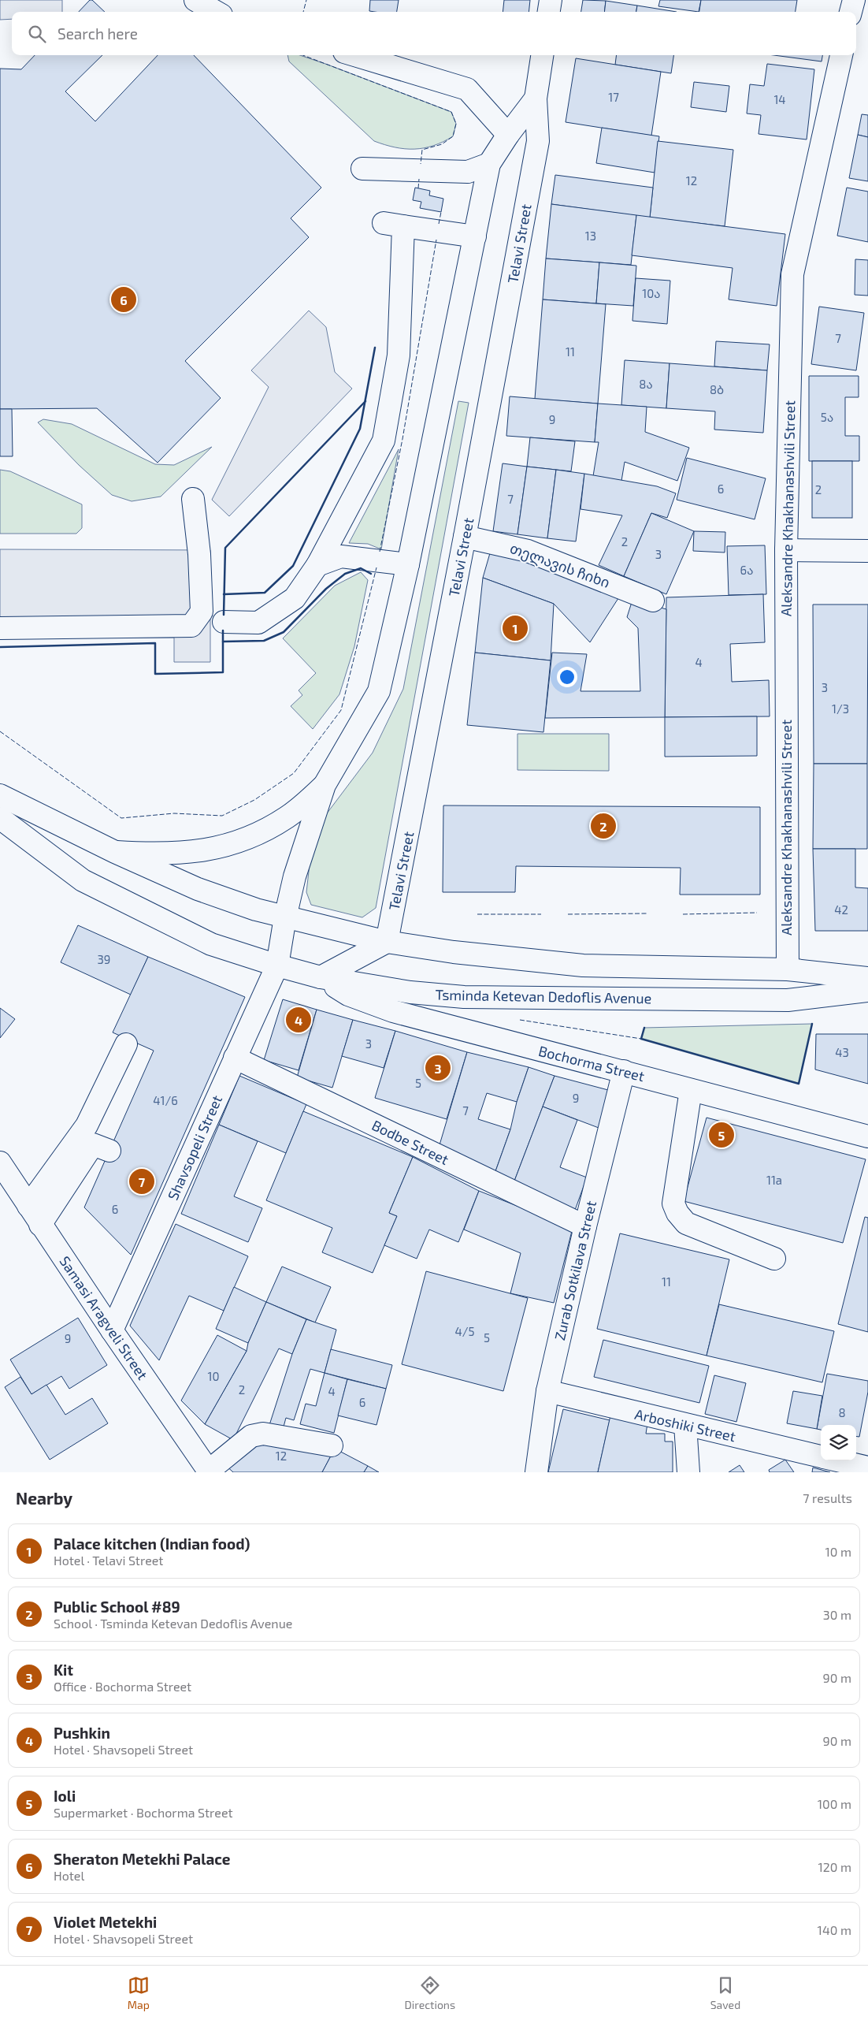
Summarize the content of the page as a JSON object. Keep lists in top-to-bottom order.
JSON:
{
  "streets": {
    "street": [
      "Telavi Street",
      "Aleksandre Khakhanashvili Street",
      "თელავის ჩიხი",
      "Tsminda Ketevan Dedoflis Avenue",
      "Bochorma Street",
      "Bodbe Street",
      "Shavsopeli Street",
      "Zurab Sotkilava Street",
      "Samasi Aragveli Street",
      "Arboshiki Street"
    ]
  },
  "crossings": [
    ["Telavi Street", "თელავის ჩიხი"],
    ["Telavi Street", "Tsminda Ketevan Dedoflis Avenue"],
    ["Telavi Street", "Shavsopeli Street"],
    ["Tsminda Ketevan Dedoflis Avenue", "Bochorma Street"],
    ["Tsminda Ketevan Dedoflis Avenue", "Shavsopeli Street"],
    ["Bochorma Street", "Zurab Sotkilava Street"],
    ["Bodbe Street", "Shavsopeli Street"],
    ["Bodbe Street", "Zurab Sotkilava Street"],
    ["Shavsopeli Street", "Samasi Aragveli Street"],
    ["Zurab Sotkilava Street", "Arboshiki Street"]
  ],
  "house_numbers": [
    "17",
    "14",
    "12",
    "13",
    "10ა",
    "7",
    "11",
    "8ა",
    "8ბ",
    "5ა",
    "9",
    "6",
    "2",
    "7",
    "2",
    "3",
    "6ა",
    "4",
    "3",
    "1/3",
    "42",
    "39",
    "3",
    "43",
    "5",
    "9",
    "41/6",
    "7",
    "11a",
    "6",
    "11",
    "4/5",
    "5",
    "9",
    "10",
    "2",
    "4",
    "6",
    "8",
    "12"
  ],
  "page": {
    "search": "Search here",
    "pins": [
      "6",
      "1",
      "2",
      "4",
      "3",
      "5",
      "7"
    ],
    "heading": ["Nearby", "7 results"],
    "list": [
      {
        "mark": "1",
        "name": "Palace kitchen (Indian food)",
        "note": "Hotel · Telavi Street",
        "value": "10 m"
      },
      {
        "mark": "2",
        "name": "Public School #89",
        "note": "School · Tsminda Ketevan Dedoflis Avenue",
        "value": "30 m"
      },
      {
        "mark": "3",
        "name": "Kit",
        "note": "Office · Bochorma Street",
        "value": "90 m"
      },
      {
        "mark": "4",
        "name": "Pushkin",
        "note": "Hotel · Shavsopeli Street",
        "value": "90 m"
      },
      {
        "mark": "5",
        "name": "Ioli",
        "note": "Supermarket · Bochorma Street",
        "value": "100 m"
      },
      {
        "mark": "6",
        "name": "Sheraton Metekhi Palace",
        "note": "Hotel",
        "value": "120 m"
      },
      {
        "mark": "7",
        "name": "Violet Metekhi",
        "note": "Hotel · Shavsopeli Street",
        "value": "140 m"
      }
    ],
    "nav": ["Map", "Directions", "Saved"]
  }
}
